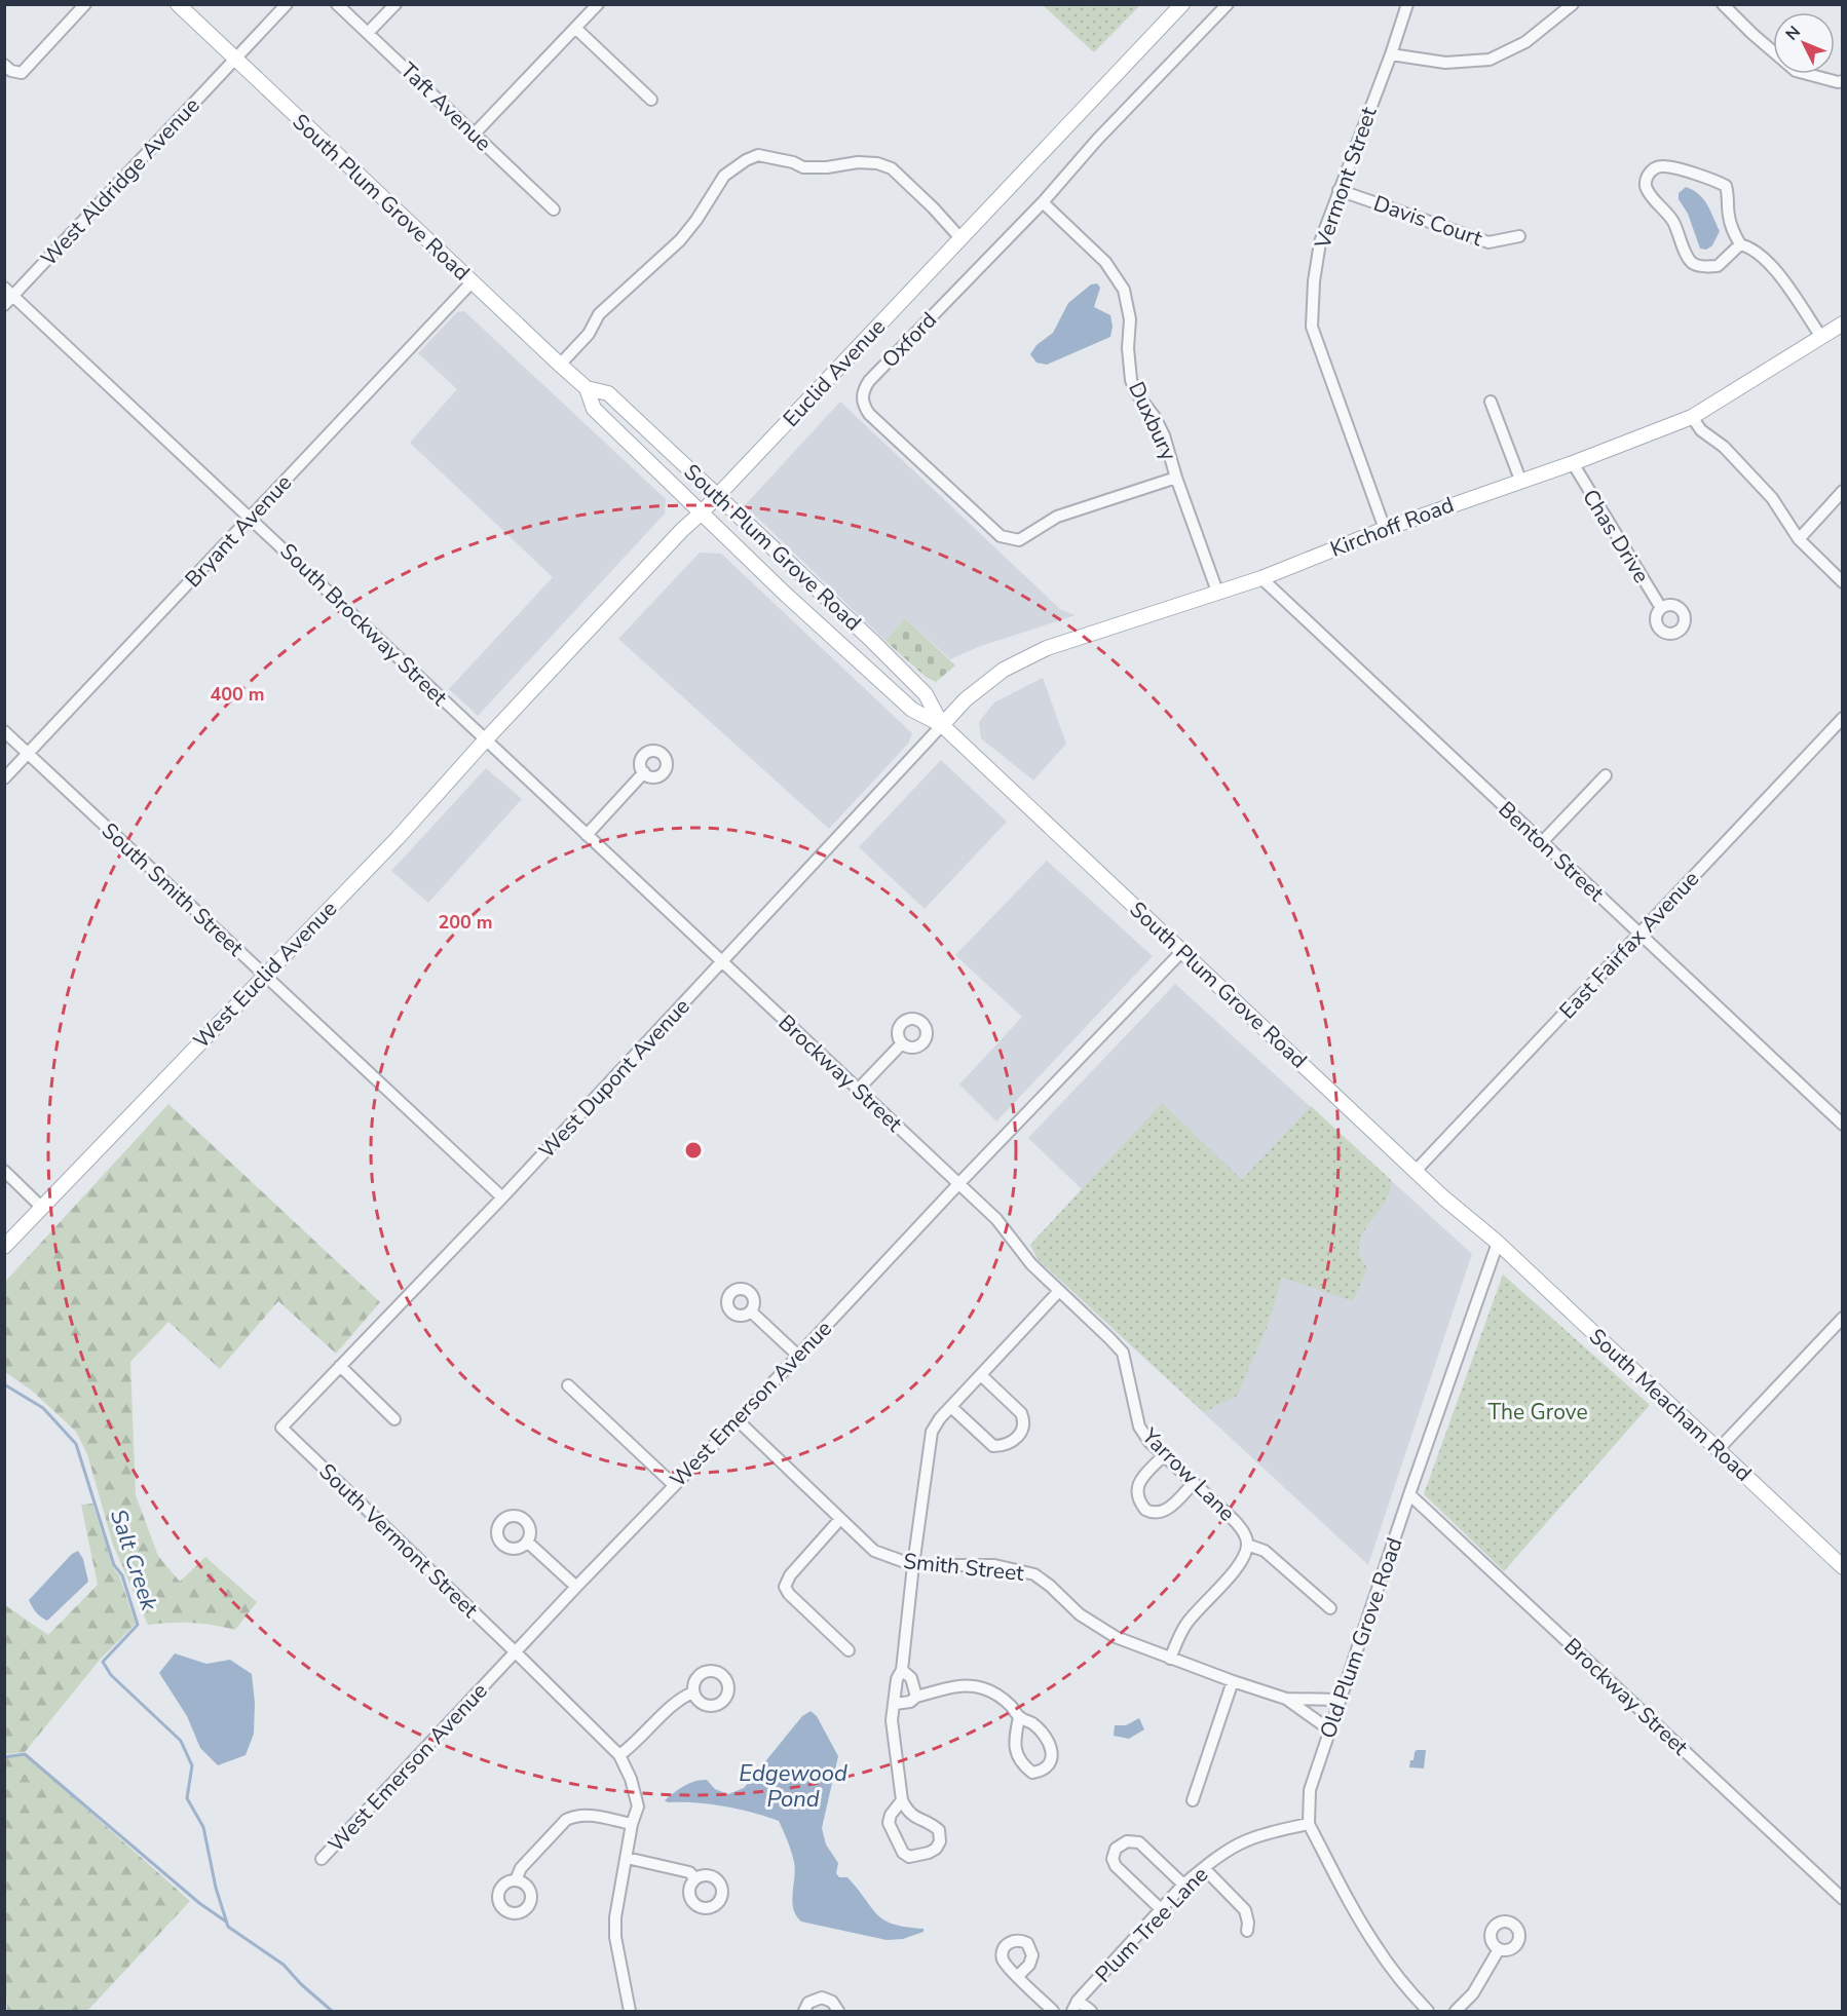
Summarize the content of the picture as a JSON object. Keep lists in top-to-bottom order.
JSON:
{
  "streets": {
    "main road": [
      "South Plum Grove Road",
      "Euclid Avenue",
      "Kirchoff Road",
      "West Euclid Avenue",
      "South Meacham Road"
    ],
    "street": [
      "Taft Avenue",
      "Vermont Street",
      "West Aldridge Avenue",
      "Davis Court",
      "Oxford",
      "Duxbury",
      "Bryant Avenue",
      "Chas Drive",
      "South Brockway Street",
      "Benton Street",
      "South Smith Street",
      "East Fairfax Avenue",
      "Brockway Street",
      "West Dupont Avenue",
      "West Emerson Avenue",
      "Yarrow Lane",
      "South Vermont Street",
      "Smith Street",
      "Old Plum Grove Road",
      "Plum Tree Lane"
    ]
  },
  "crossings": [
    ["Vermont Street", "Davis Court"],
    ["Vermont Street", "Kirchoff Road"],
    ["West Aldridge Avenue", "South Plum Grove Road"],
    ["West Aldridge Avenue", "South Brockway Street"],
    ["South Plum Grove Road", "Euclid Avenue"],
    ["South Plum Grove Road", "Kirchoff Road"],
    ["South Plum Grove Road", "Bryant Avenue"],
    ["South Plum Grove Road", "East Fairfax Avenue"],
    ["South Plum Grove Road", "West Dupont Avenue"],
    ["South Plum Grove Road", "West Emerson Avenue"],
    ["South Plum Grove Road", "South Meacham Road"],
    ["South Plum Grove Road", "Old Plum Grove Road"],
    ["Oxford", "Duxbury"],
    ["Euclid Avenue", "South Brockway Street"],
    ["Euclid Avenue", "West Euclid Avenue"],
    ["Duxbury", "Kirchoff Road"],
    ["Kirchoff Road", "Chas Drive"],
    ["Kirchoff Road", "Benton Street"],
    ["Kirchoff Road", "West Dupont Avenue"],
    ["Bryant Avenue", "South Brockway Street"],
    ["Bryant Avenue", "South Smith Street"],
    ["South Brockway Street", "West Euclid Avenue"],
    ["South Brockway Street", "Brockway Street"],
    ["South Brockway Street", "West Dupont Avenue"],
    ["Benton Street", "East Fairfax Avenue"],
    ["South Smith Street", "West Euclid Avenue"],
    ["South Smith Street", "West Dupont Avenue"],
    ["Brockway Street", "West Dupont Avenue"],
    ["Brockway Street", "West Emerson Avenue"],
    ["Brockway Street", "Yarrow Lane"],
    ["Brockway Street", "Old Plum Grove Road"],
    ["West Dupont Avenue", "South Vermont Street"],
    ["West Emerson Avenue", "Yarrow Lane"],
    ["West Emerson Avenue", "South Vermont Street"],
    ["West Emerson Avenue", "Smith Street"],
    ["South Meacham Road", "Old Plum Grove Road"],
    ["Yarrow Lane", "Smith Street"],
    ["Smith Street", "Old Plum Grove Road"],
    ["Old Plum Grove Road", "Plum Tree Lane"]
  ],
  "water": ["Salt Creek", "Edgewood Pond"],
  "parks": ["The Grove"],
  "north": "top left",
  "rings": ["400 m", "200 m"]
}
